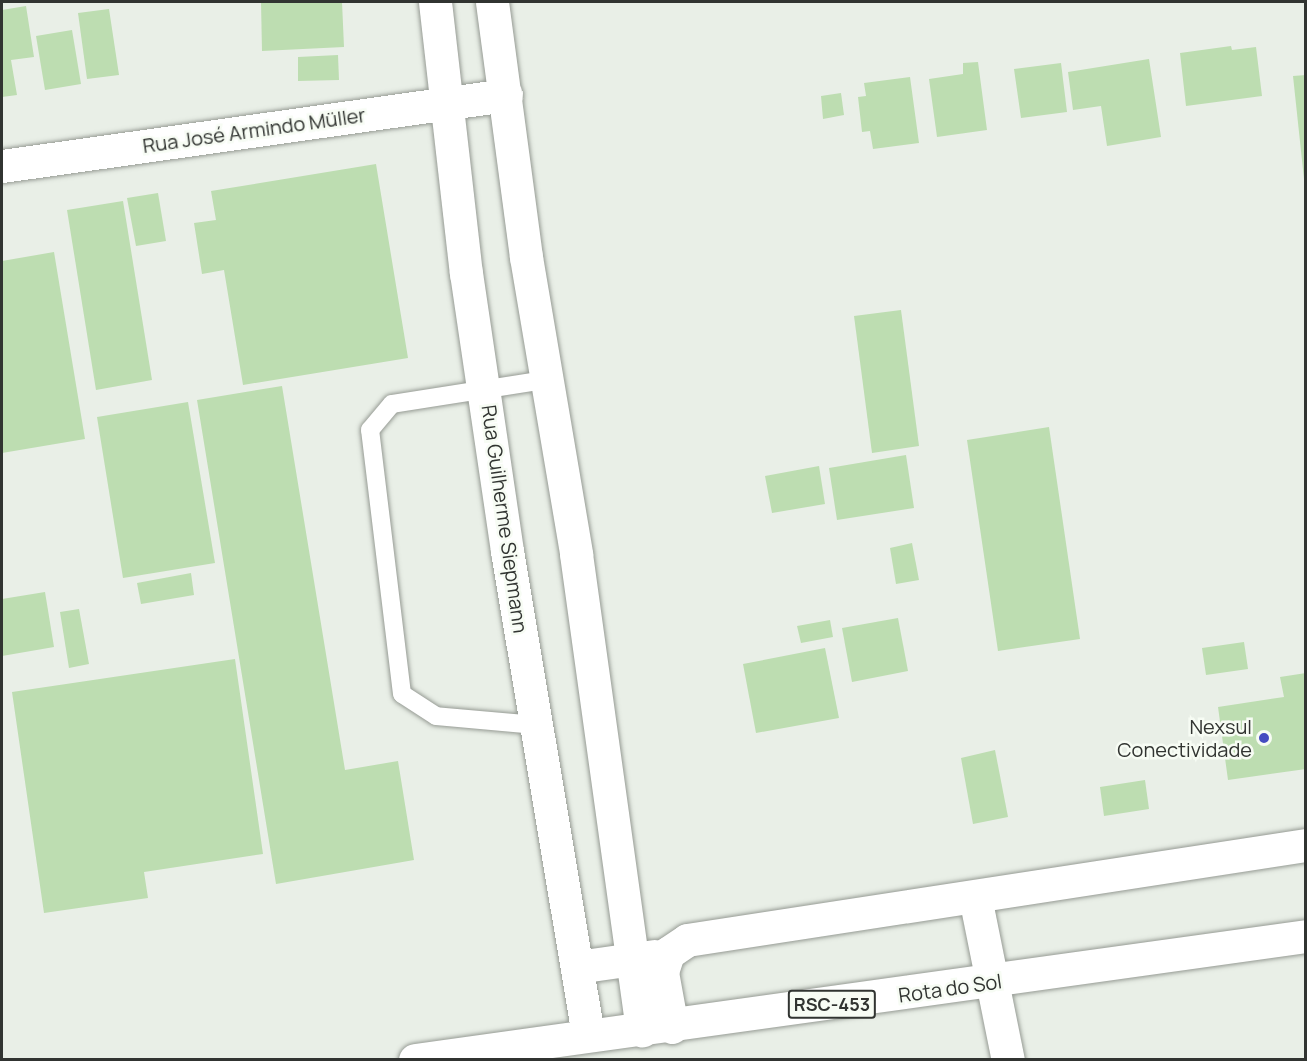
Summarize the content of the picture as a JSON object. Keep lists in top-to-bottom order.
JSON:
{
  "streets": {
    "main road": [
      "Rua José Armindo Müller",
      "Rua Guilherme Siepmann",
      "Rota do Sol",
      "RSC-453"
    ]
  },
  "crossings": [
    ["Rua José Armindo Müller", "Rua Guilherme Siepmann"],
    ["Rua Guilherme Siepmann", "Rota do Sol"]
  ],
  "places": ["Nexsul Conectividade"]
}
